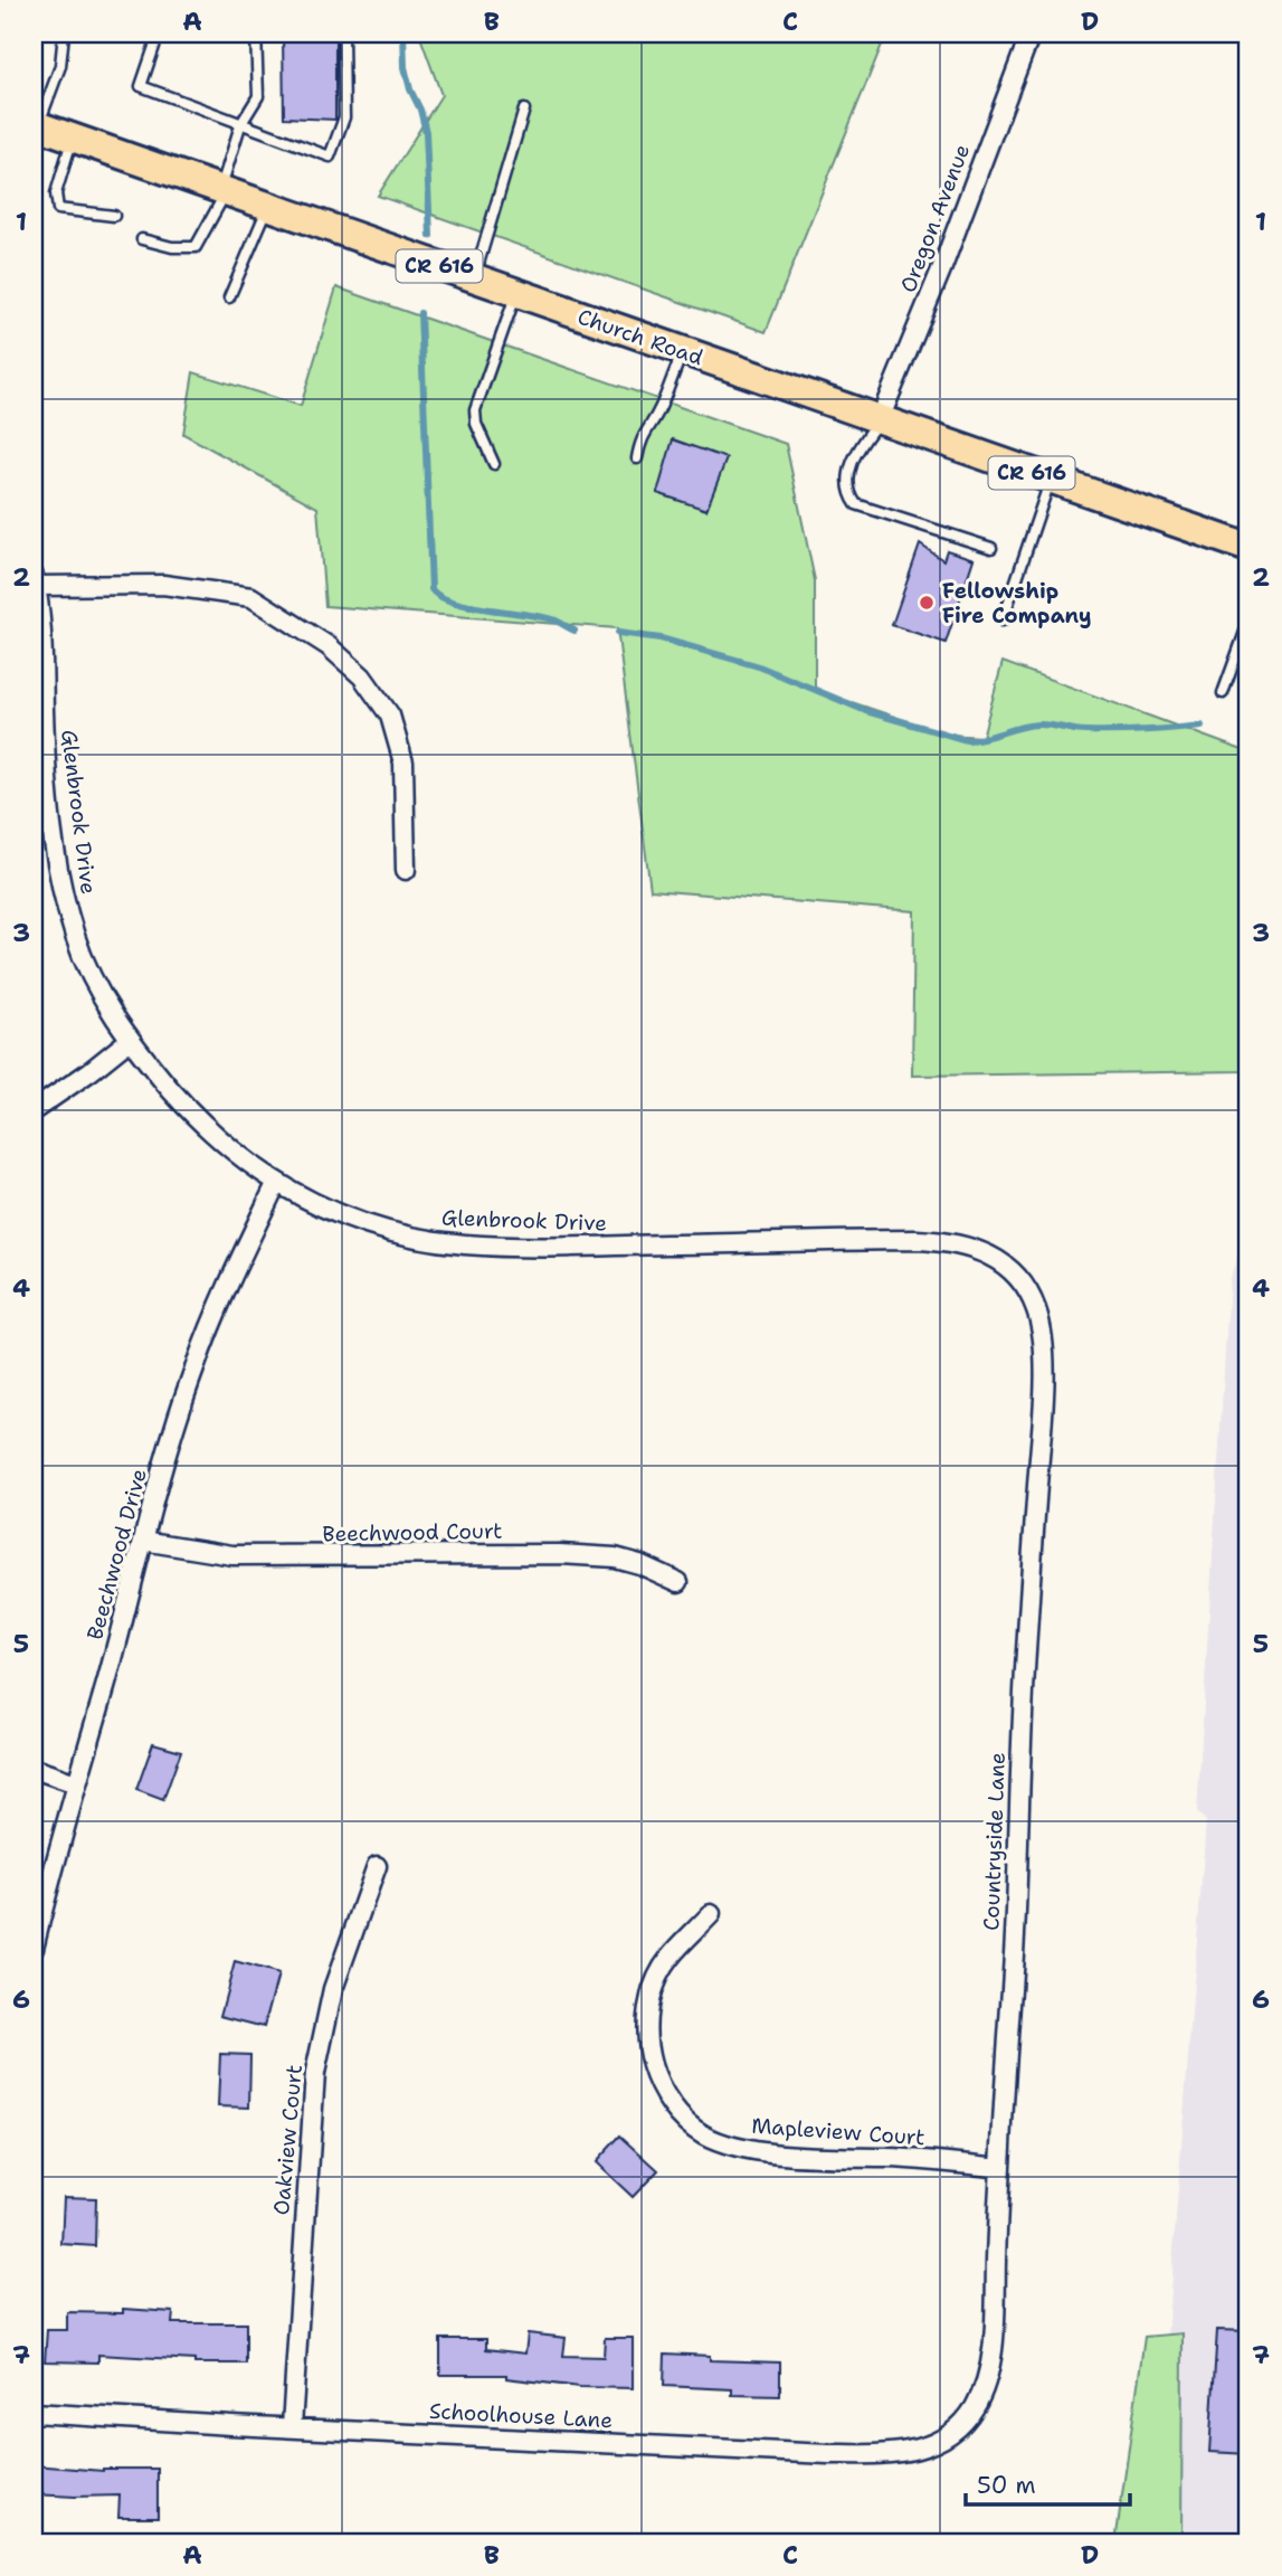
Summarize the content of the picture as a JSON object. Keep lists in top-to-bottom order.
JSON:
{
  "streets": {
    "main road": ["CR 616", "Church Road"],
    "street": [
      "Oregon Avenue",
      "Glenbrook Drive",
      "Beechwood Court",
      "Beechwood Drive",
      "Countryside Lane",
      "Mapleview Court",
      "Oakview Court",
      "Schoolhouse Lane"
    ]
  },
  "crossings": [
    ["Oregon Avenue", "Church Road"],
    ["Glenbrook Drive", "Beechwood Drive"],
    ["Glenbrook Drive", "Countryside Lane"],
    ["Beechwood Court", "Beechwood Drive"],
    ["Countryside Lane", "Mapleview Court"],
    ["Countryside Lane", "Schoolhouse Lane"],
    ["Oakview Court", "Schoolhouse Lane"]
  ],
  "places": ["Fellowship Fire Company"],
  "scale_bar": "50 m",
  "grid": {
    "columns": [
      "A",
      "B",
      "C",
      "D"
    ],
    "rows": [
      "1",
      "2",
      "3",
      "4",
      "5",
      "6",
      "7"
    ]
  }
}
